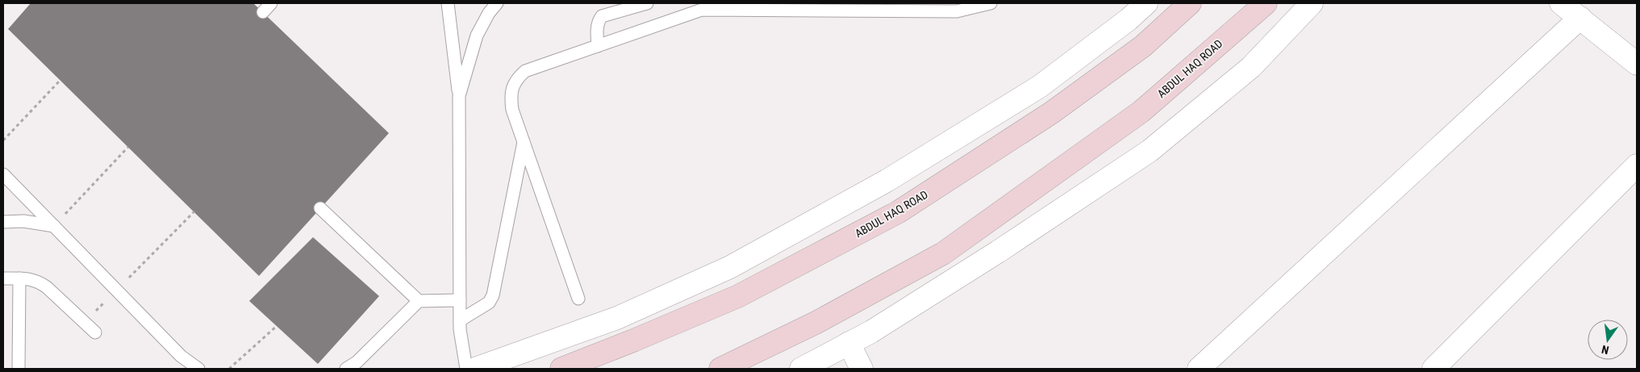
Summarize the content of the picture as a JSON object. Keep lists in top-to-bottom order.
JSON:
{
  "streets": {
    "main road": ["ABDUL HAQ ROAD"]
  },
  "north": "bottom"
}
